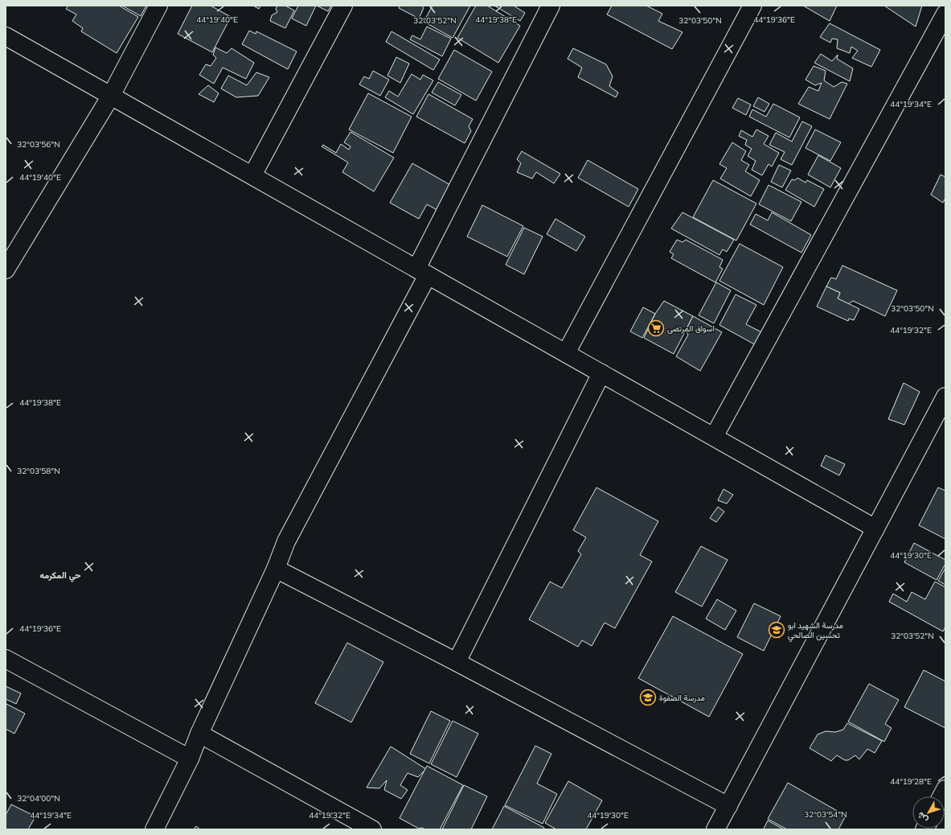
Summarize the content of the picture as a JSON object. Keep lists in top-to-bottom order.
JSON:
{
  "districts": ["حي المكرمه"],
  "places": {
    "supermarket": ["اسواق المرتضى"],
    "school or university": ["مدرسة الشهيد ابو تحسين الصالحي", "مدرسة الصفوة"]
  },
  "north": "bottom left",
  "coordinates": [
    "44°19'40\"E",
    "44°19'38\"E",
    "44°19'36\"E",
    "32°03'52\"N",
    "32°03'50\"N",
    "44°19'34\"E",
    "32°03'56\"N",
    "44°19'32\"E",
    "32°03'58\"N",
    "44°19'30\"E",
    "44°19'28\"E",
    "32°04'00\"N",
    "32°03'54\"N"
  ]
}
